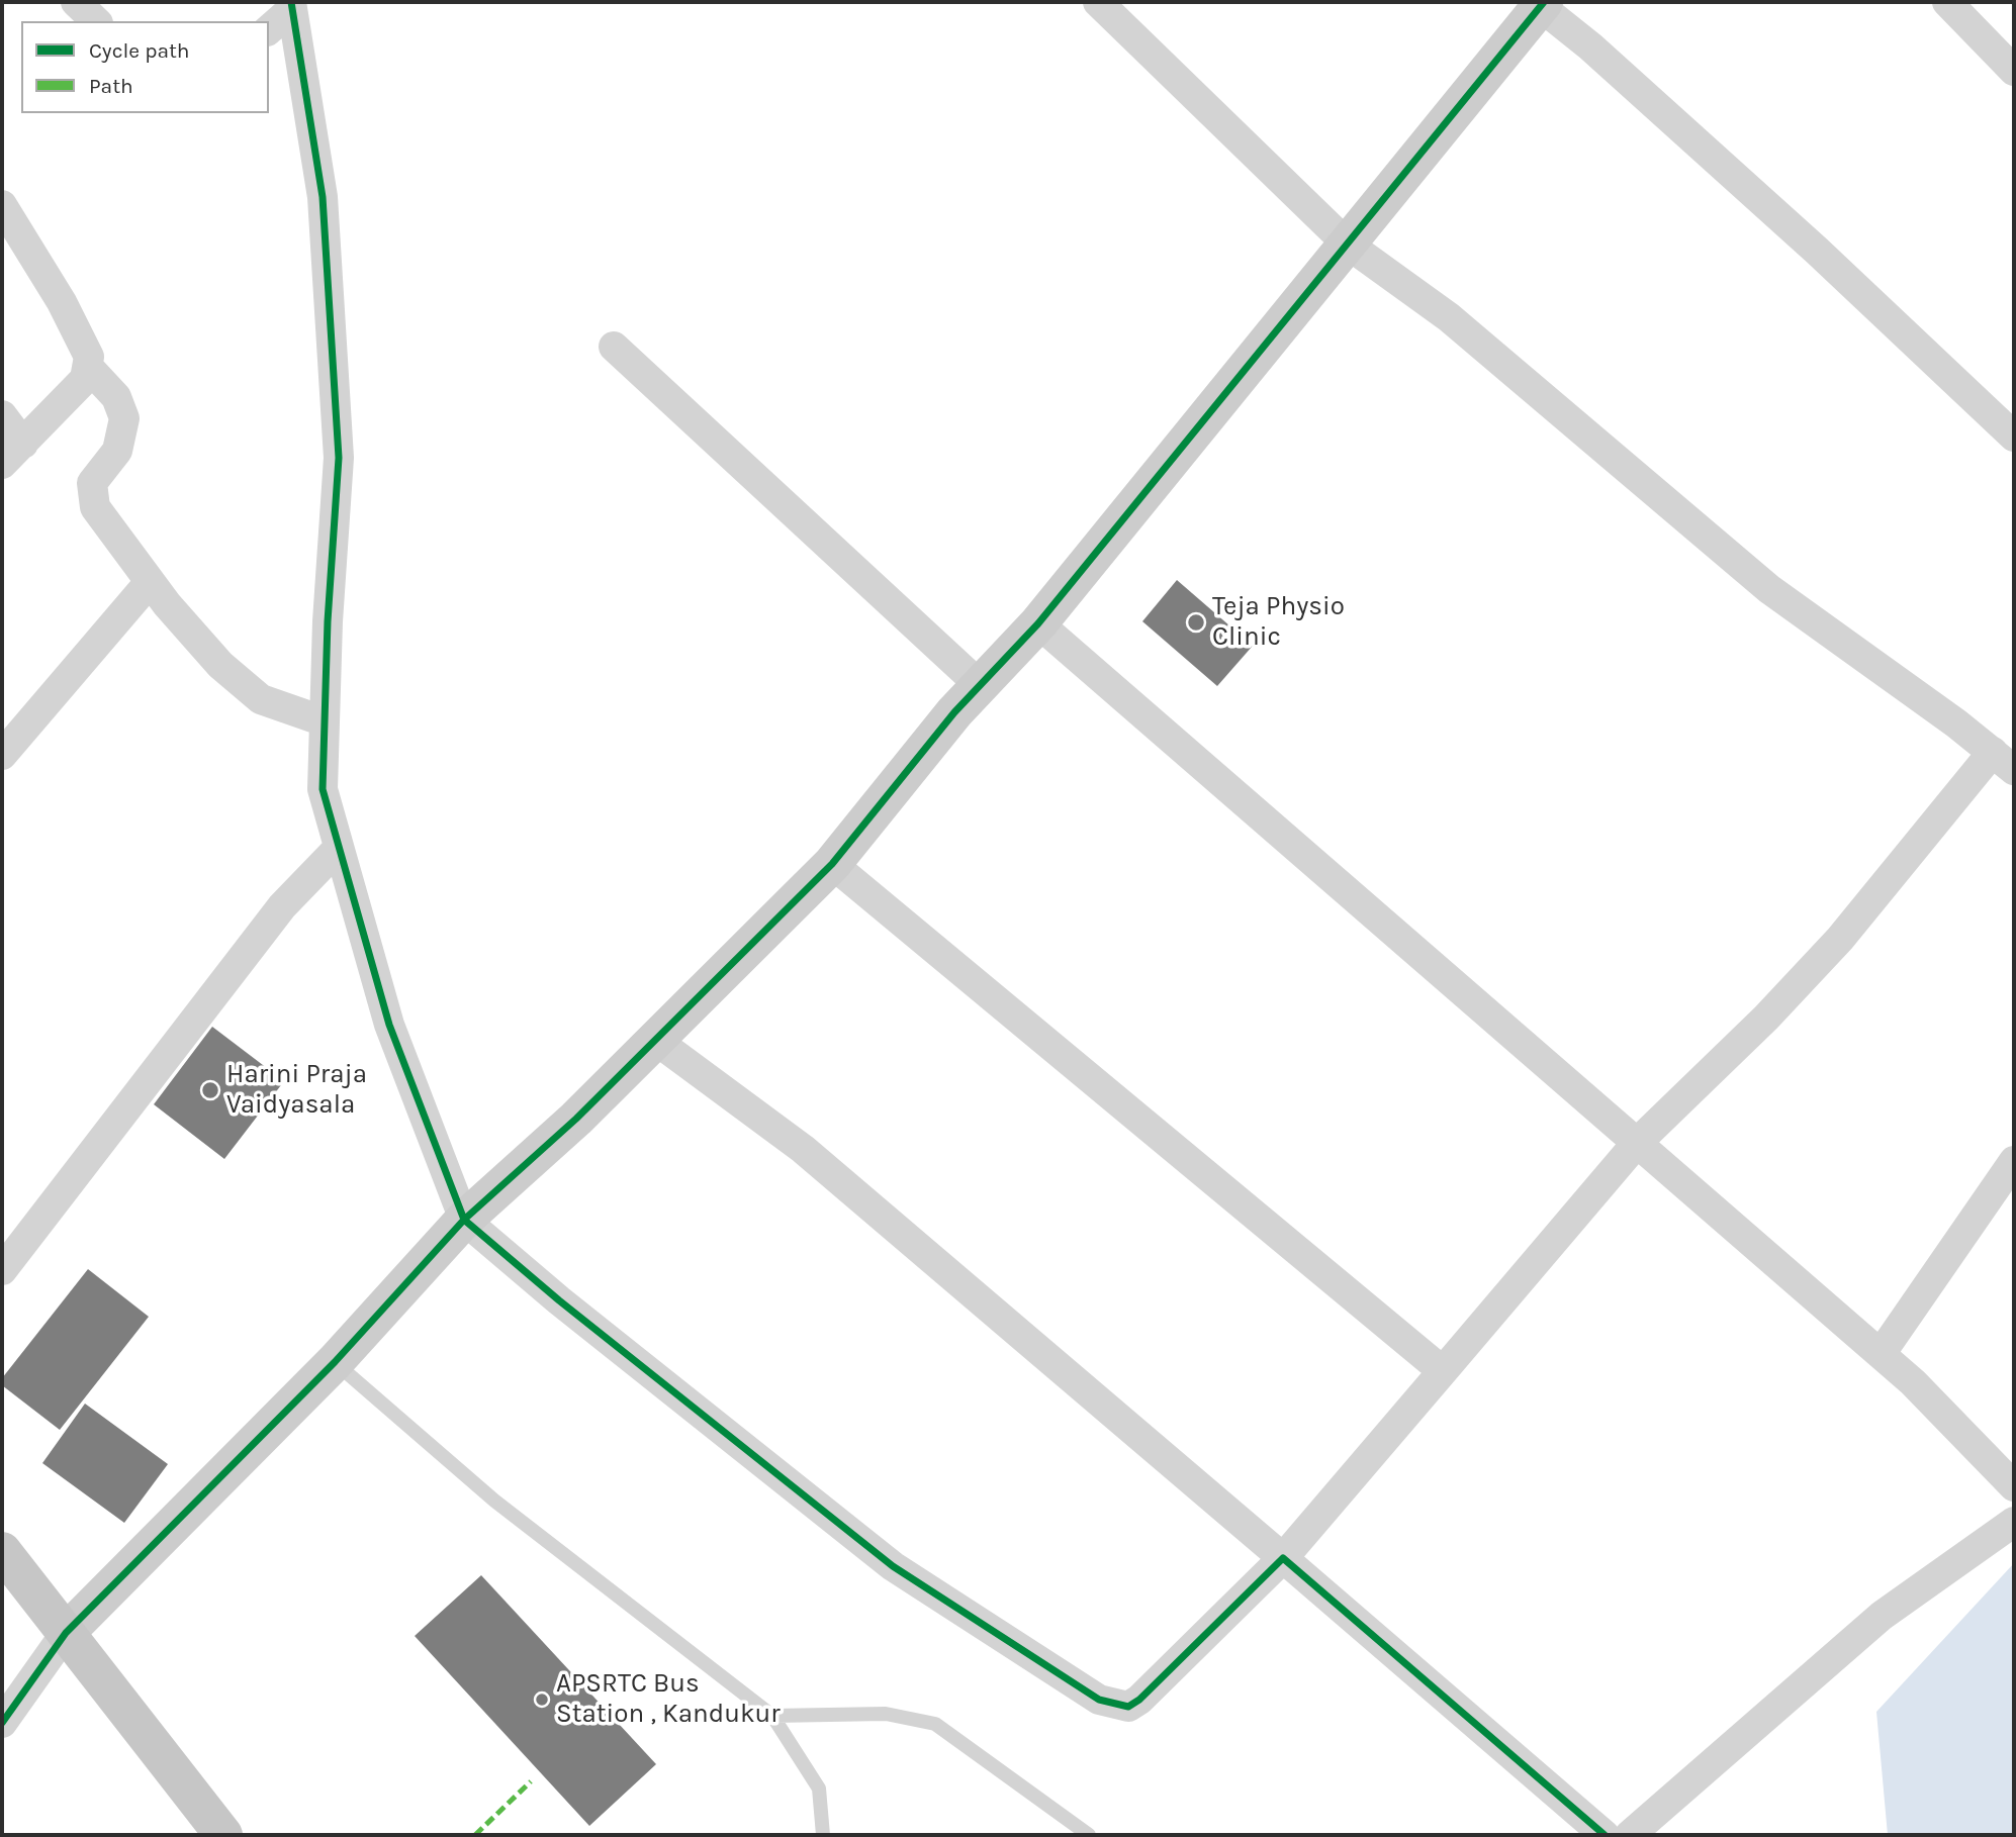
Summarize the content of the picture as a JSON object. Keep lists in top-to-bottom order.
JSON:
{
  "places": ["Teja Physio Clinic", "Harini Praja Vaidyasala", "APSRTC Bus Station , Kandukur"],
  "legend": ["Cycle path", "Path"]
}
